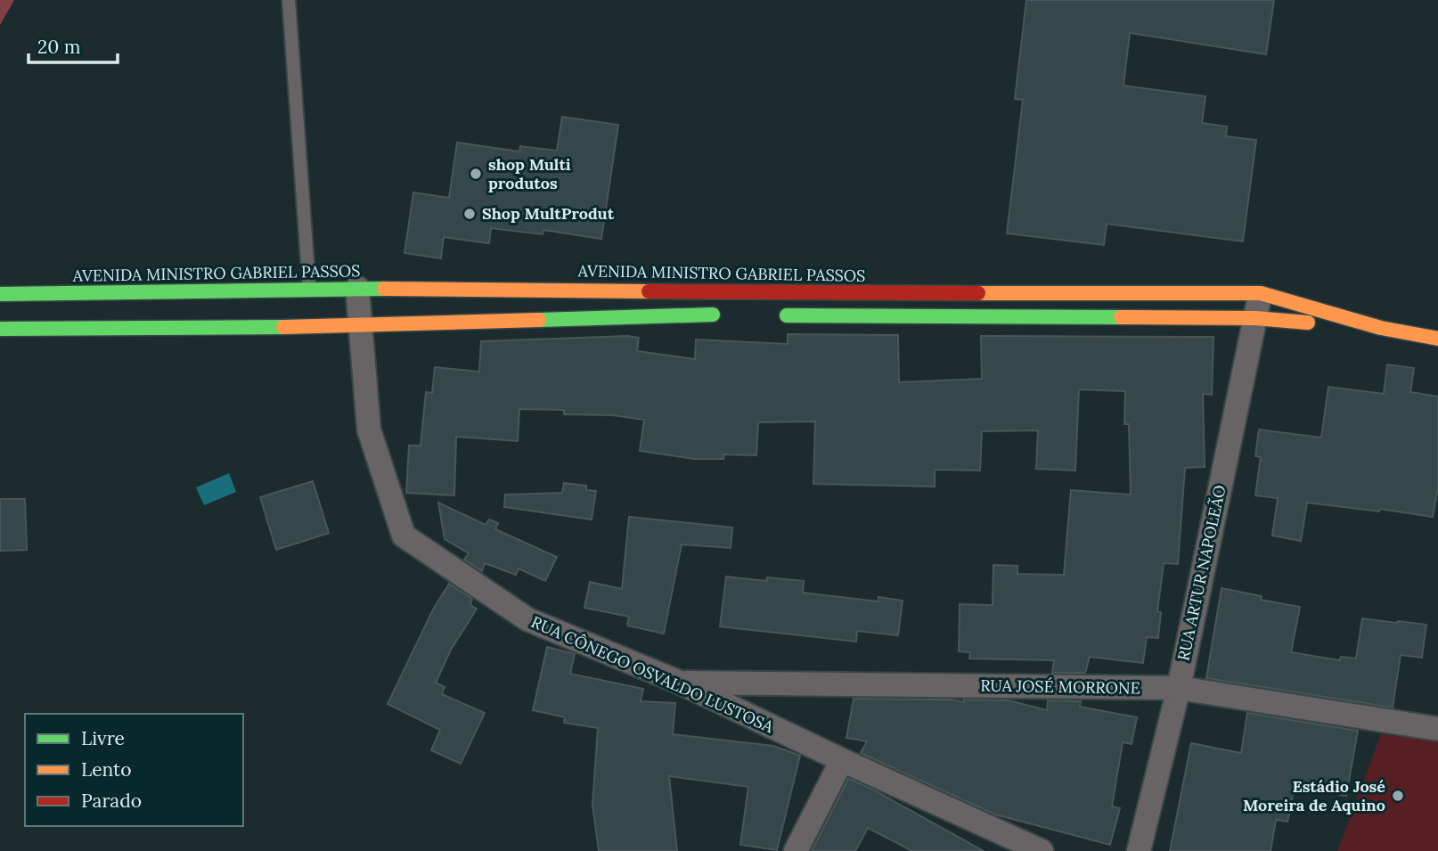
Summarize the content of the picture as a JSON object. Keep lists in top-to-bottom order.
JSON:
{
  "streets": {
    "main road": ["AVENIDA MINISTRO GABRIEL PASSOS"],
    "street": ["RUA ARTUR NAPOLEÃO", "RUA CÔNEGO OSVALDO LUSTOSA", "RUA JOSÉ MORRONE"]
  },
  "crossings": [
    ["AVENIDA MINISTRO GABRIEL PASSOS", "RUA ARTUR NAPOLEÃO"],
    ["AVENIDA MINISTRO GABRIEL PASSOS", "RUA CÔNEGO OSVALDO LUSTOSA"],
    ["RUA ARTUR NAPOLEÃO", "RUA JOSÉ MORRONE"],
    ["RUA CÔNEGO OSVALDO LUSTOSA", "RUA JOSÉ MORRONE"]
  ],
  "places": ["shop Multi produtos", "Shop MultProdut", "Estádio José Moreira de Aquino"],
  "legend": ["Livre", "Lento", "Parado"],
  "scale_bar": "20 m"
}
